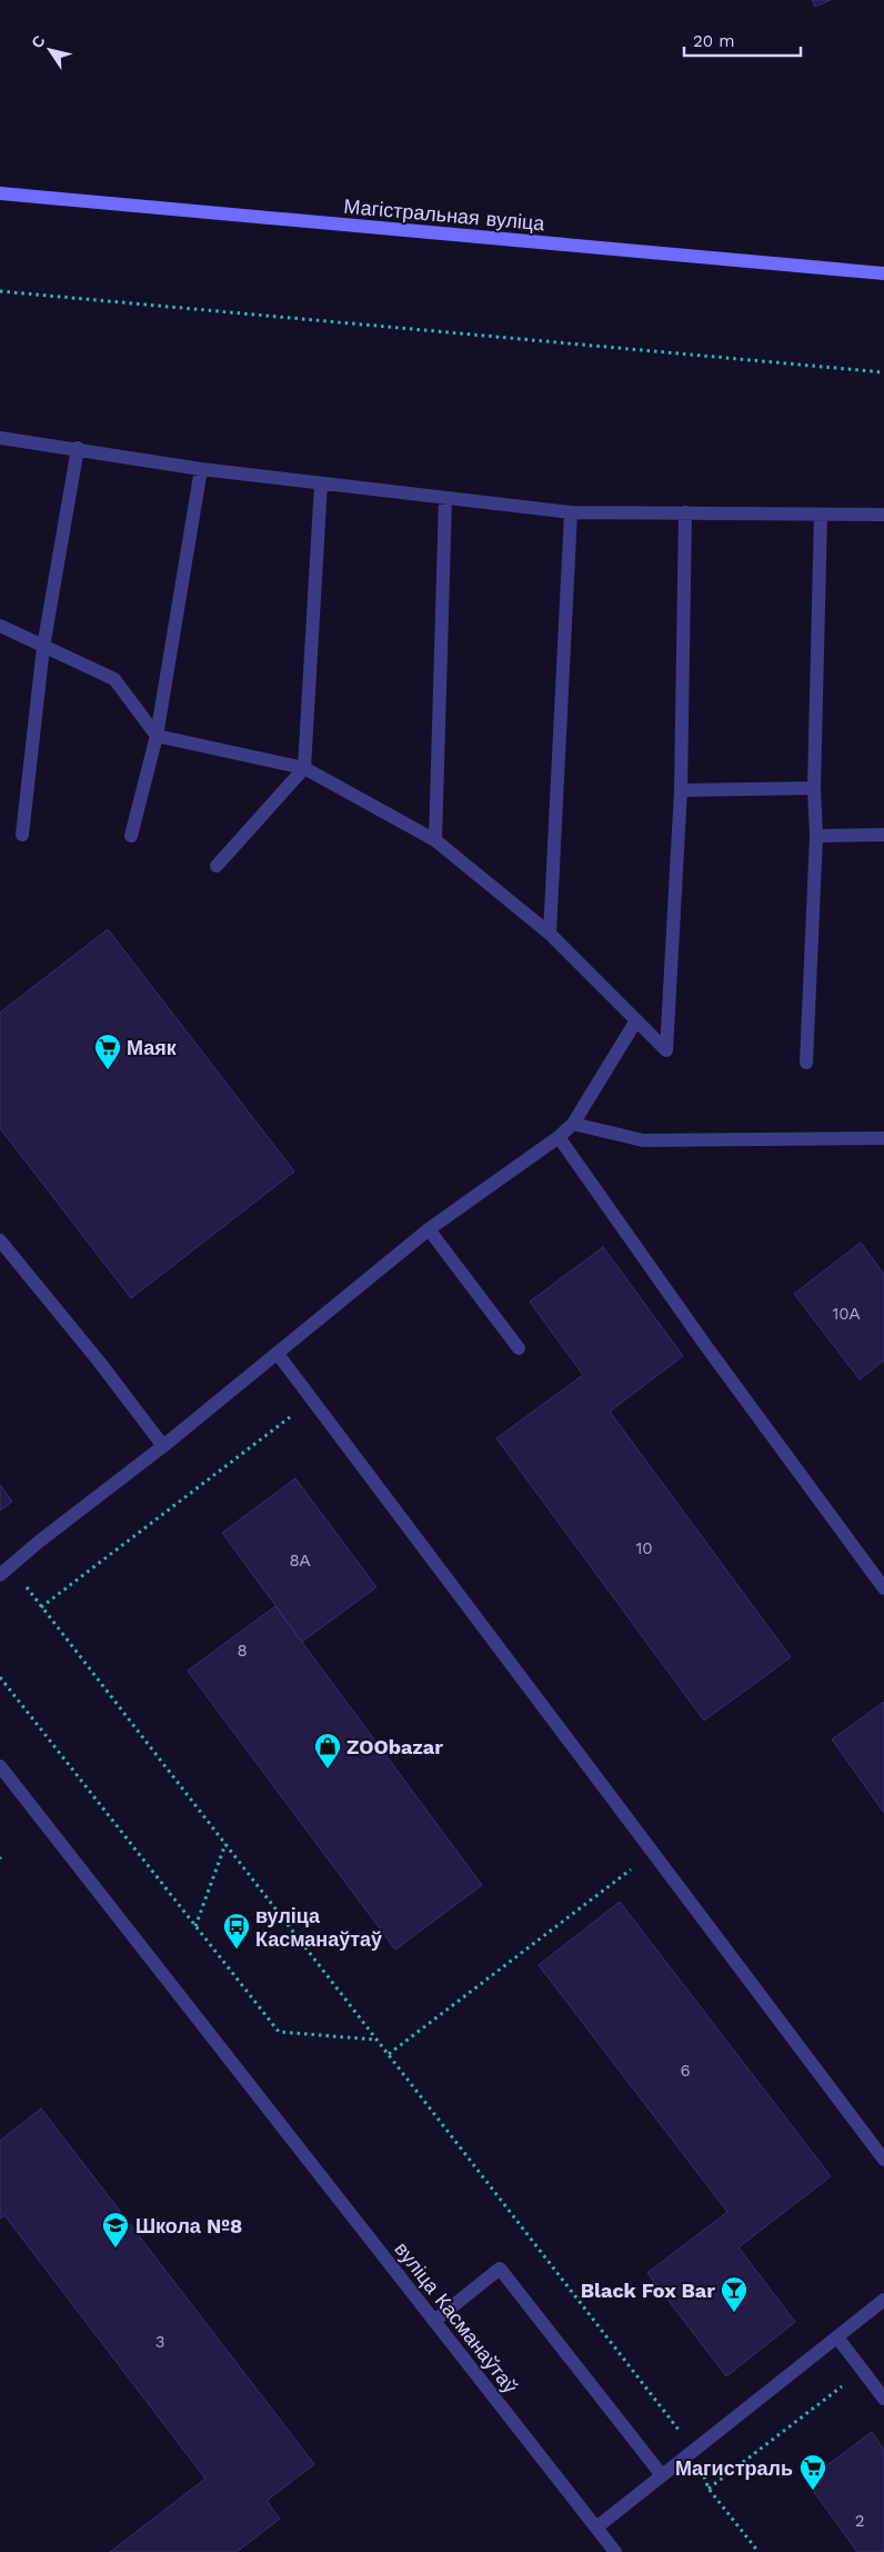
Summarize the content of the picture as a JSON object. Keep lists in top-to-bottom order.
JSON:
{
  "streets": {
    "main road": ["Магістральная вуліца"],
    "street": ["вуліца Касманаўтаў"]
  },
  "places": {
    "supermarket": ["Маяк", "Магистраль"],
    "shop": ["ZOObazar"],
    "bus stop": ["вуліца Касманаўтаў"],
    "school or university": ["Школа №8"],
    "bar": ["Black Fox Bar"]
  },
  "house_numbers": [
    "10А",
    "10",
    "8А",
    "8",
    "6",
    "3",
    "2"
  ],
  "scale_bar": "20 m",
  "north": "top left"
}
